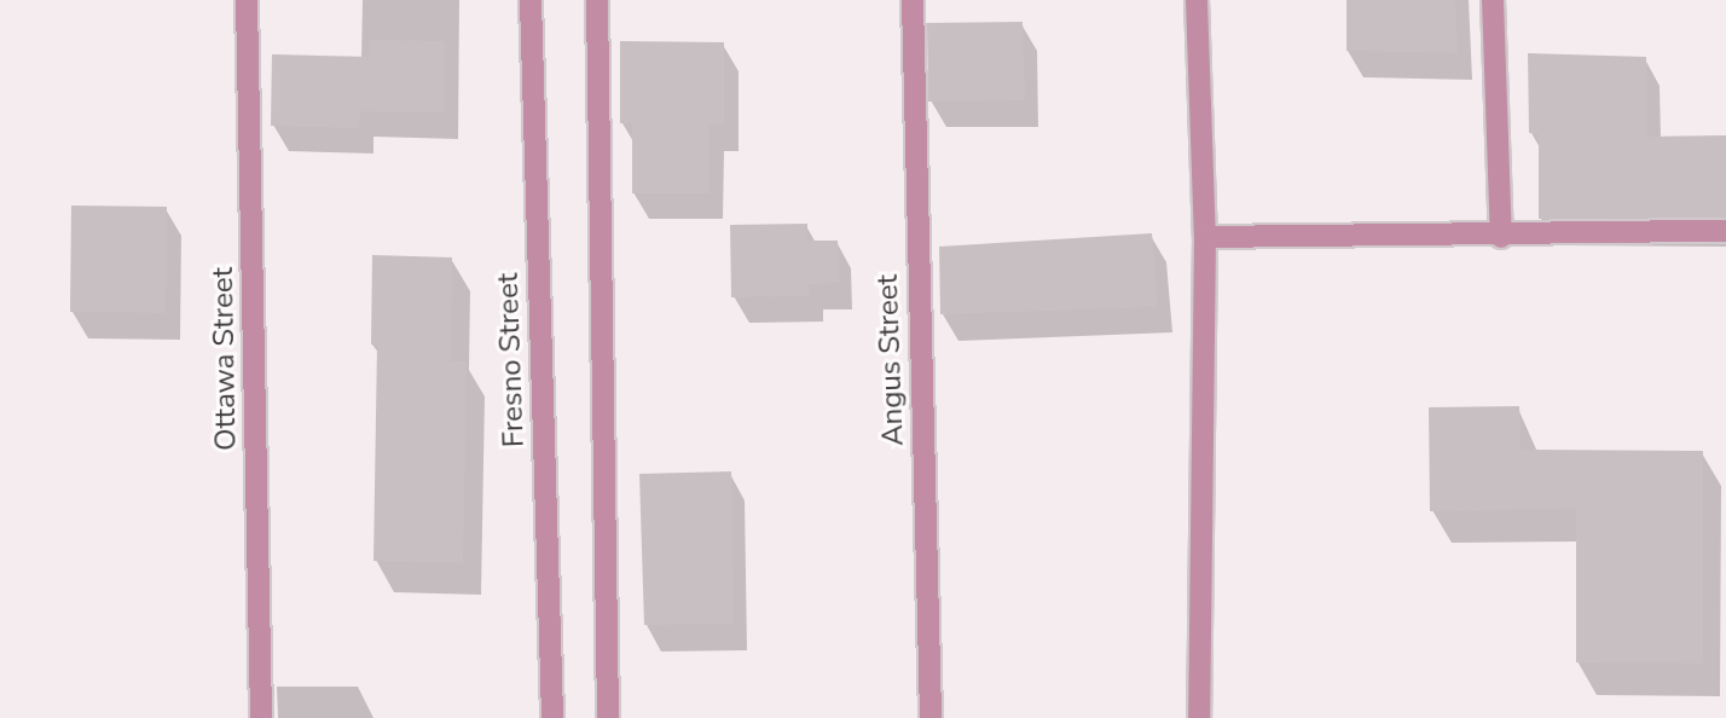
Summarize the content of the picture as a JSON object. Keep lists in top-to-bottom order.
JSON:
{
  "streets": {
    "street": ["Ottawa Street", "Fresno Street", "Angus Street"]
  }
}
